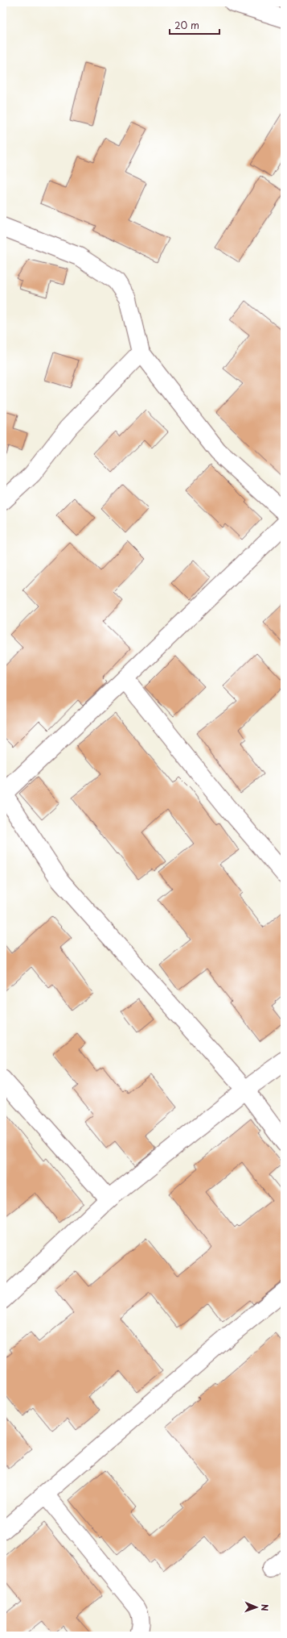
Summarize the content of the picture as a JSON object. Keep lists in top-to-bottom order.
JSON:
{
  "scale_bar": "20 m",
  "north": "right"
}
